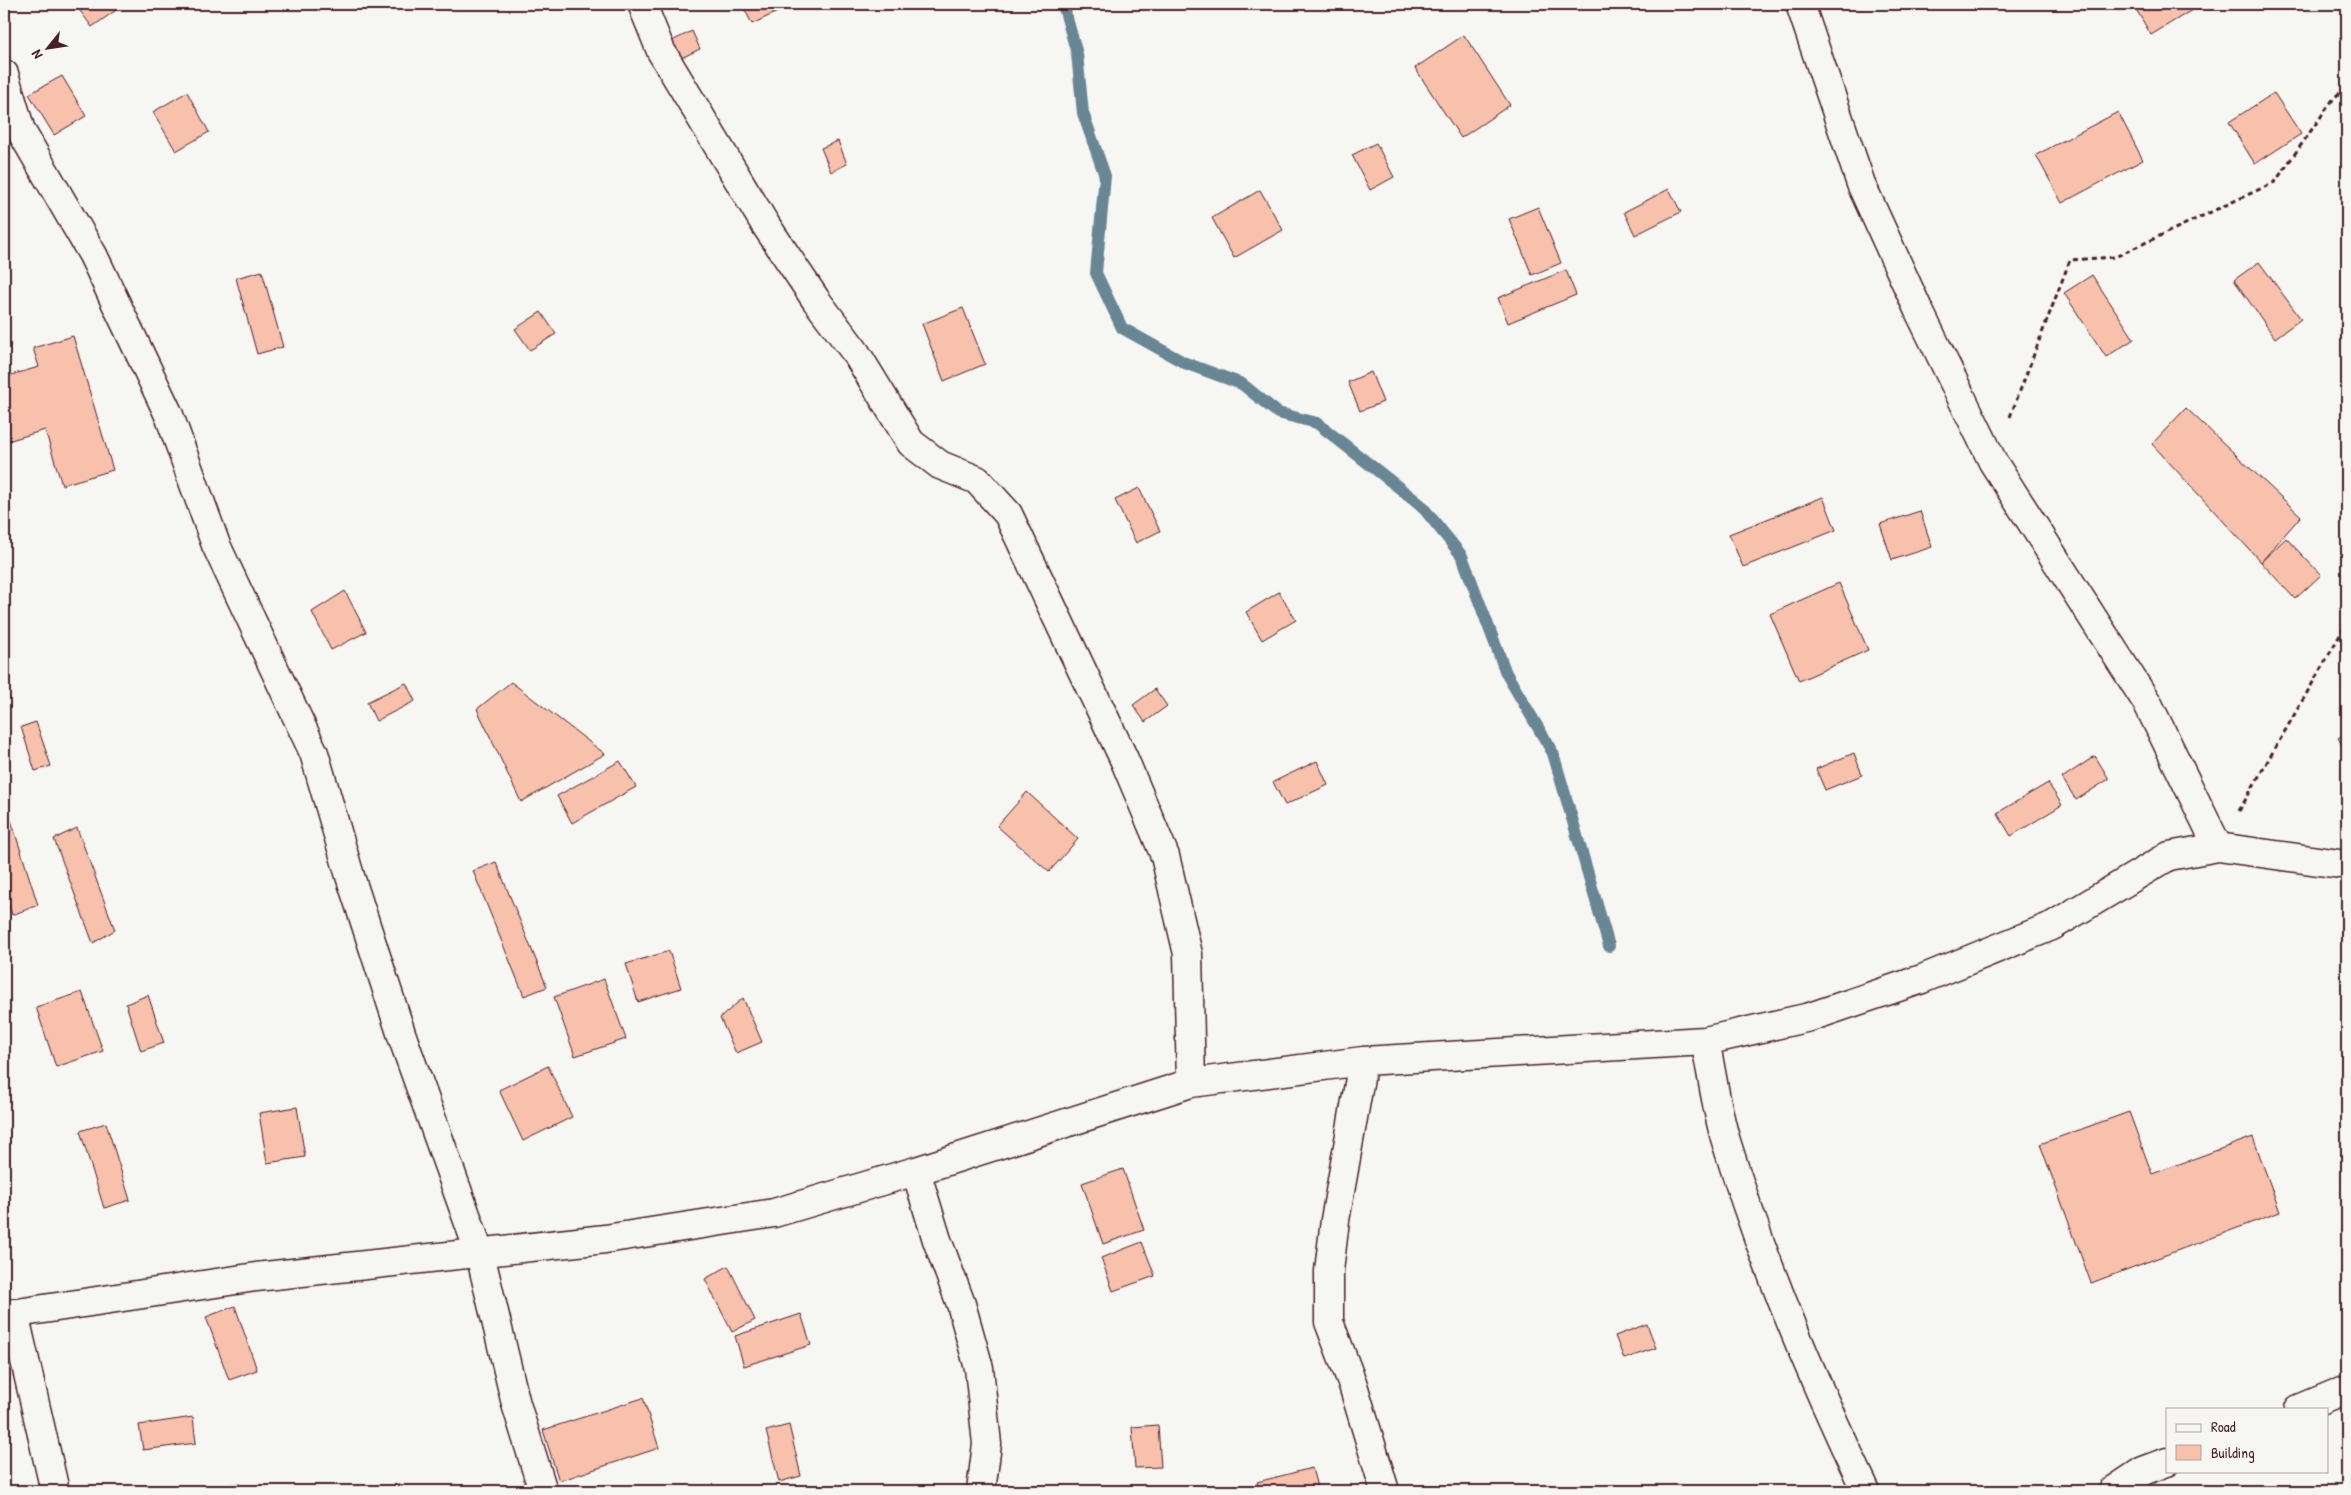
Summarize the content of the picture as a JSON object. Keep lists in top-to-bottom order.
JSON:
{
  "legend": ["Road", "Building"],
  "north": "bottom left"
}
